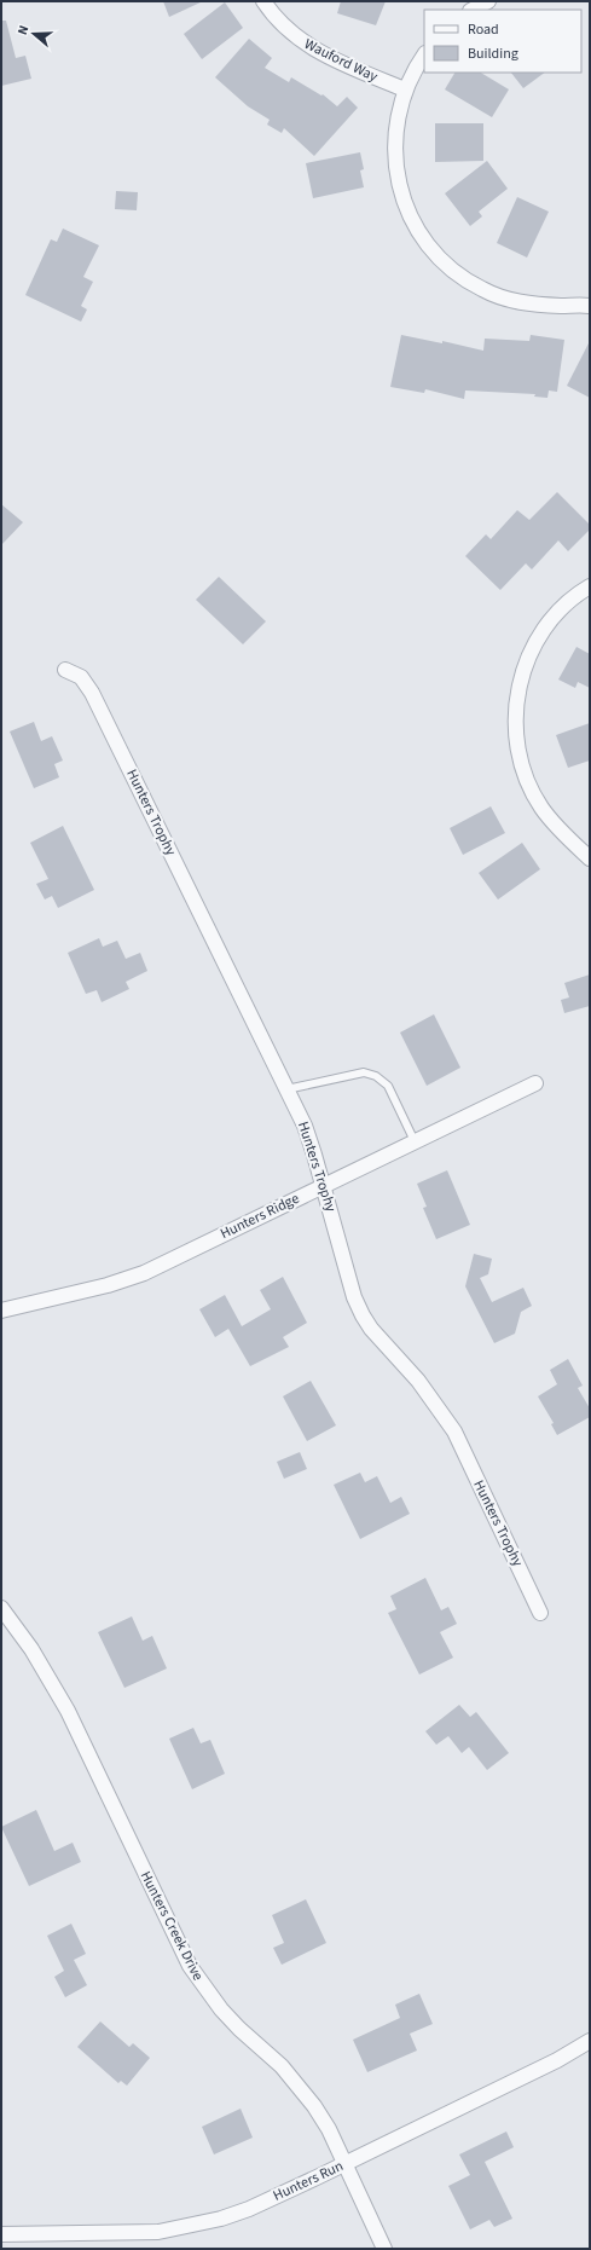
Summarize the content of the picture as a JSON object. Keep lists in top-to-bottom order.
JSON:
{
  "streets": {
    "street": [
      "Wauford Way",
      "Hunters Trophy",
      "Hunters Ridge",
      "Hunters Creek Drive",
      "Hunters Run"
    ]
  },
  "crossings": [
    ["Hunters Trophy", "Hunters Ridge"],
    ["Hunters Creek Drive", "Hunters Run"]
  ],
  "legend": ["Road", "Building"],
  "north": "left"
}
